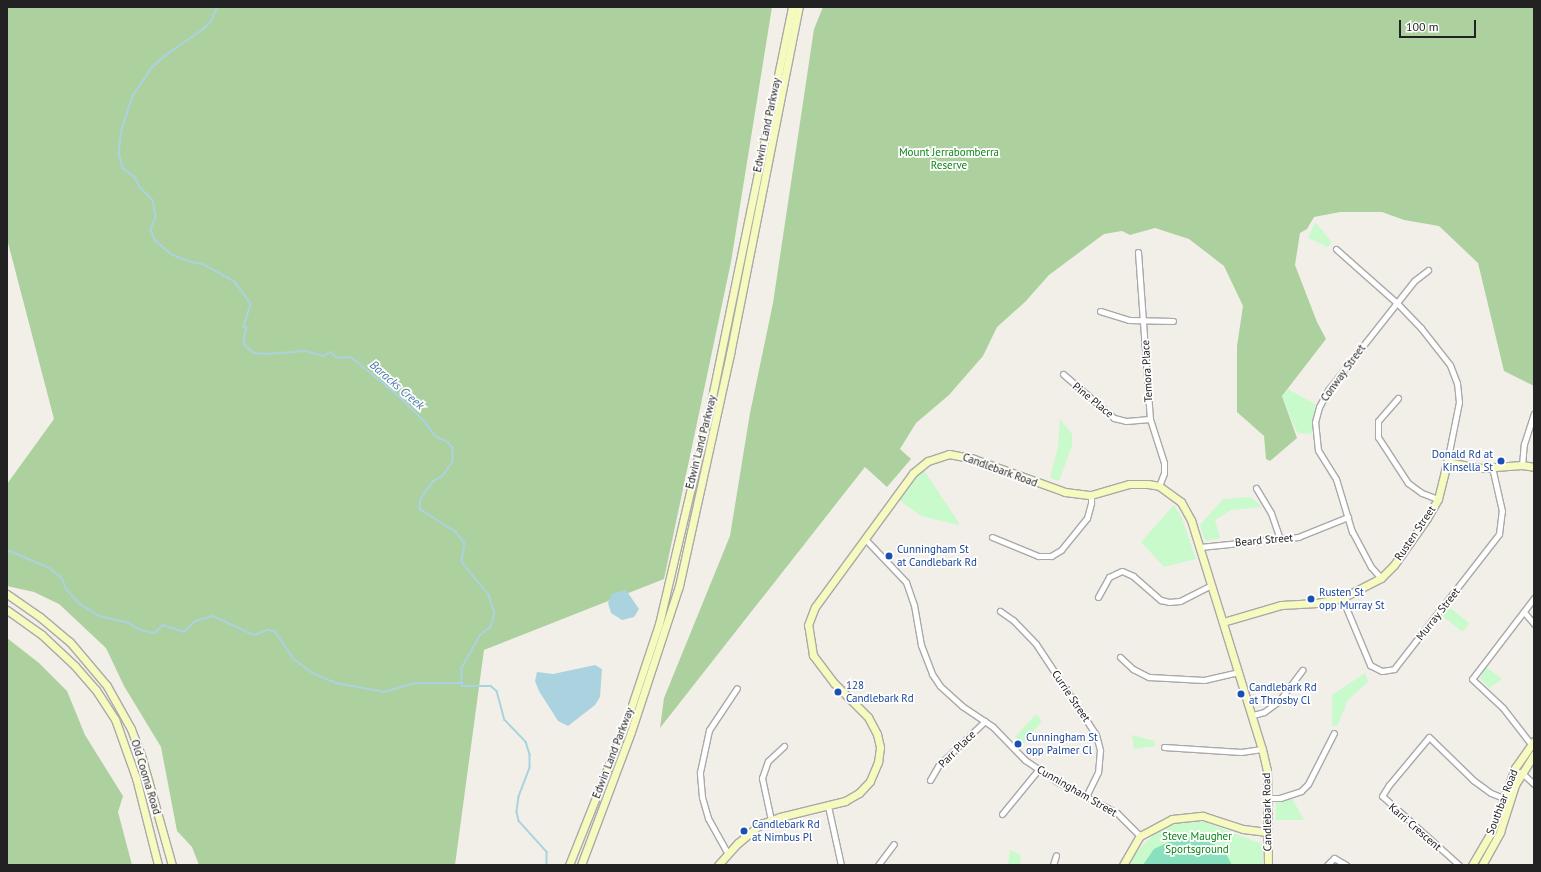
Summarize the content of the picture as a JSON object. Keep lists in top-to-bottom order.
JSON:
{
  "streets": {
    "main road": [
      "Edwin Land Parkway",
      "Candlebark Road",
      "Rusten Street",
      "Old Cooma Road",
      "Southbar Road"
    ],
    "street": [
      "Temora Place",
      "Conway Street",
      "Pine Place",
      "Beard Street",
      "Murray Street",
      "Currie Street",
      "Parr Place",
      "Cunningham Street",
      "Karri Crescent"
    ]
  },
  "crossings": [
    ["Temora Place", "Pine Place"],
    ["Temora Place", "Candlebark Road"],
    ["Conway Street", "Rusten Street"],
    ["Conway Street", "Beard Street"],
    ["Candlebark Road", "Rusten Street"],
    ["Candlebark Road", "Beard Street"],
    ["Candlebark Road", "Cunningham Street"],
    ["Rusten Street", "Murray Street"],
    ["Currie Street", "Cunningham Street"],
    ["Parr Place", "Cunningham Street"],
    ["Southbar Road", "Karri Crescent"]
  ],
  "water": ["Baracks Creek"],
  "parks": ["Mount Jerrabomberra Reserve", "Steve Maugher Sportsground"],
  "places": [
    "Donald Rd at Kinsella St",
    "Cunningham St at Candlebark Rd",
    "Rusten St opp Murray St",
    "128 Candlebark Rd",
    "Candlebark Rd at Throsby Cl",
    "Cunningham St opp Palmer Cl",
    "Candlebark Rd at Nimbus Pl"
  ],
  "scale_bar": "100 m"
}
